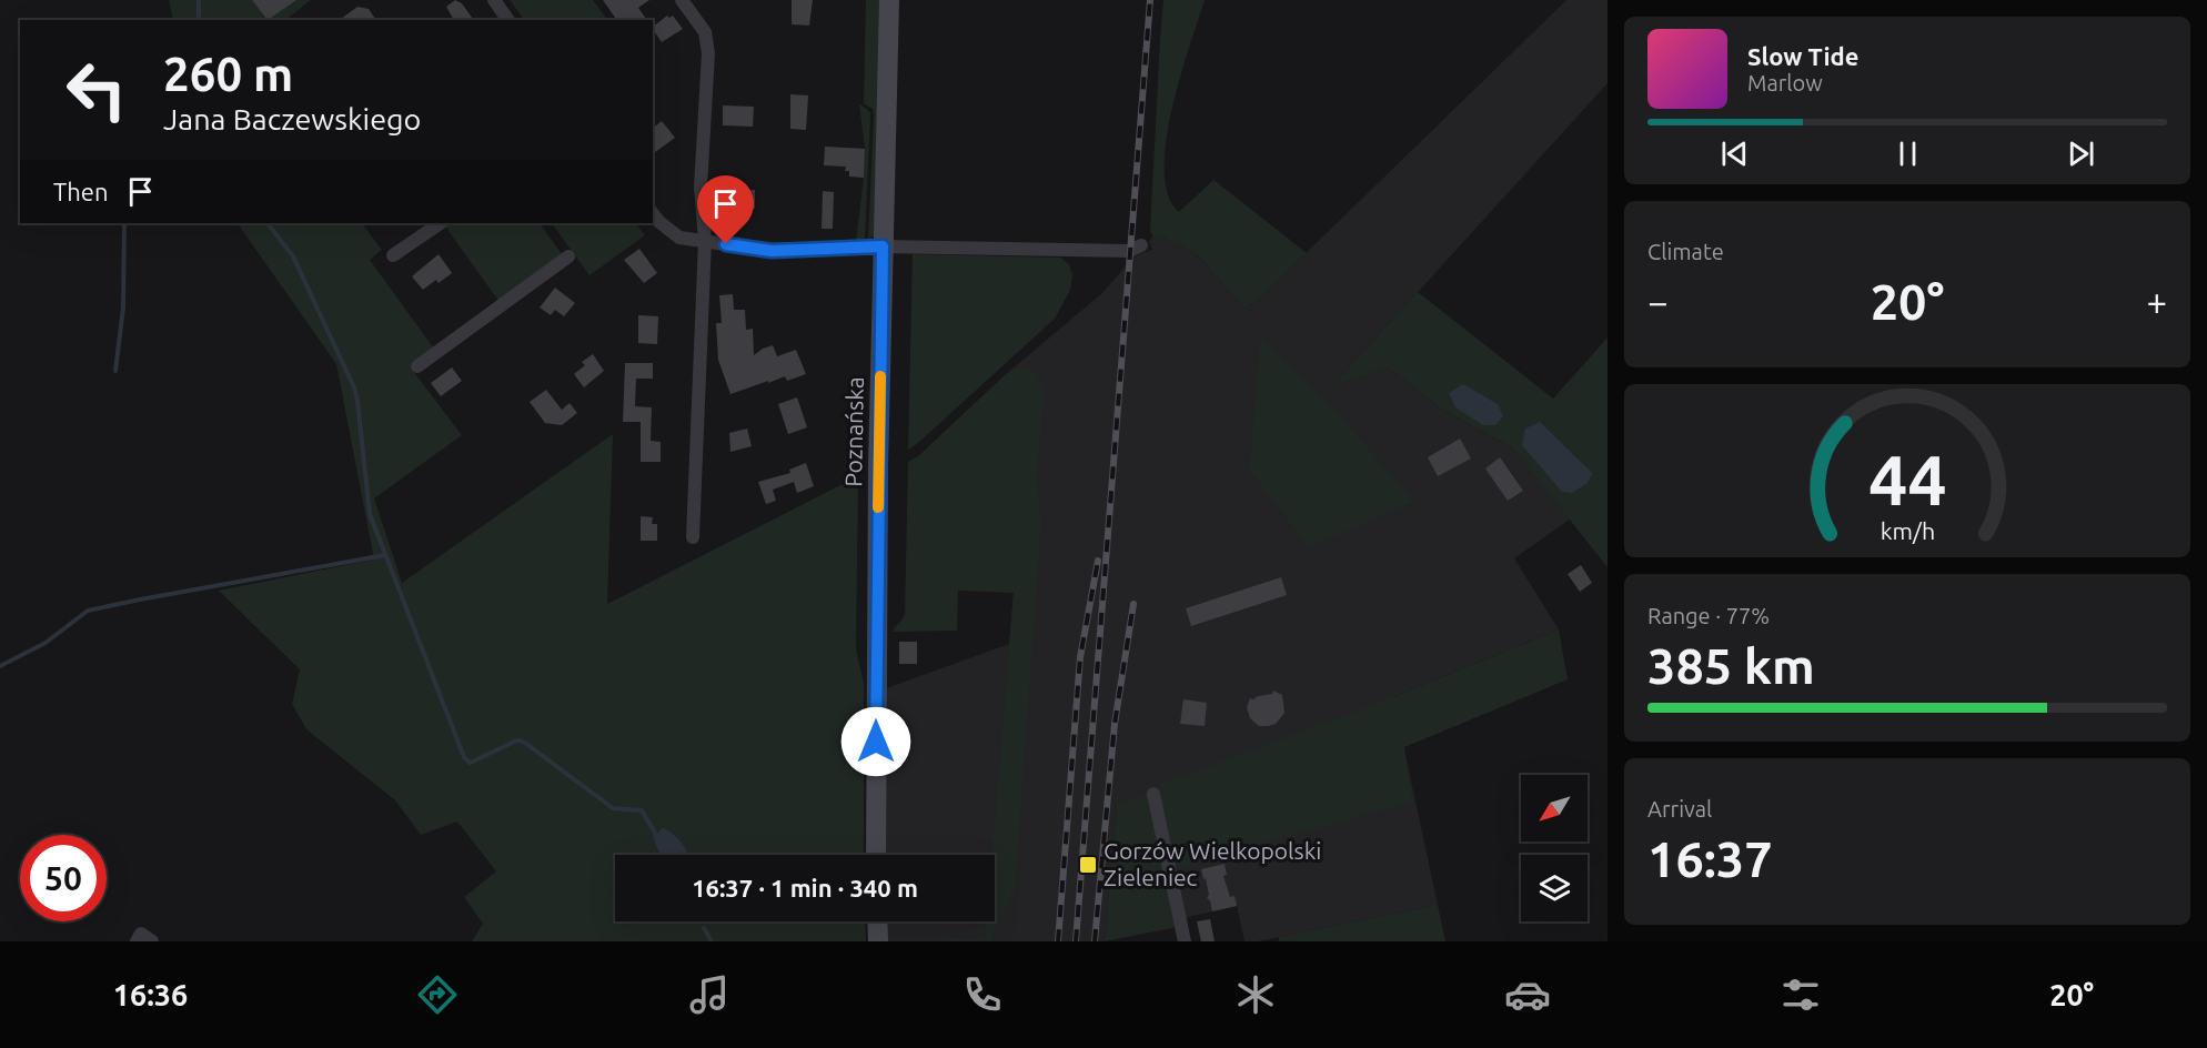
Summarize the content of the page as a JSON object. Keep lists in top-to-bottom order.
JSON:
{
  "streets": {
    "main road": ["Poznańska"]
  },
  "places": {
    "transit": ["Gorzów Wielkopolski Zieleniec"]
  },
  "north": "bottom left",
  "page": {
    "turn": ["260 m", "Jana Baczewskiego"],
    "song": ["Slow Tide", "Marlow"],
    "then": "Then",
    "tile": [
      "Climate",
      ["Range · 77%", "385 km"],
      ["Arrival", "16:37"]
    ],
    "heat": ["−", "20°", "+"],
    "limit": "50",
    "trip": "16:37 · 1 min · 340 m",
    "tabs": ["16:36", "20°"],
    "gauge": ["44", "km/h"]
  }
}
